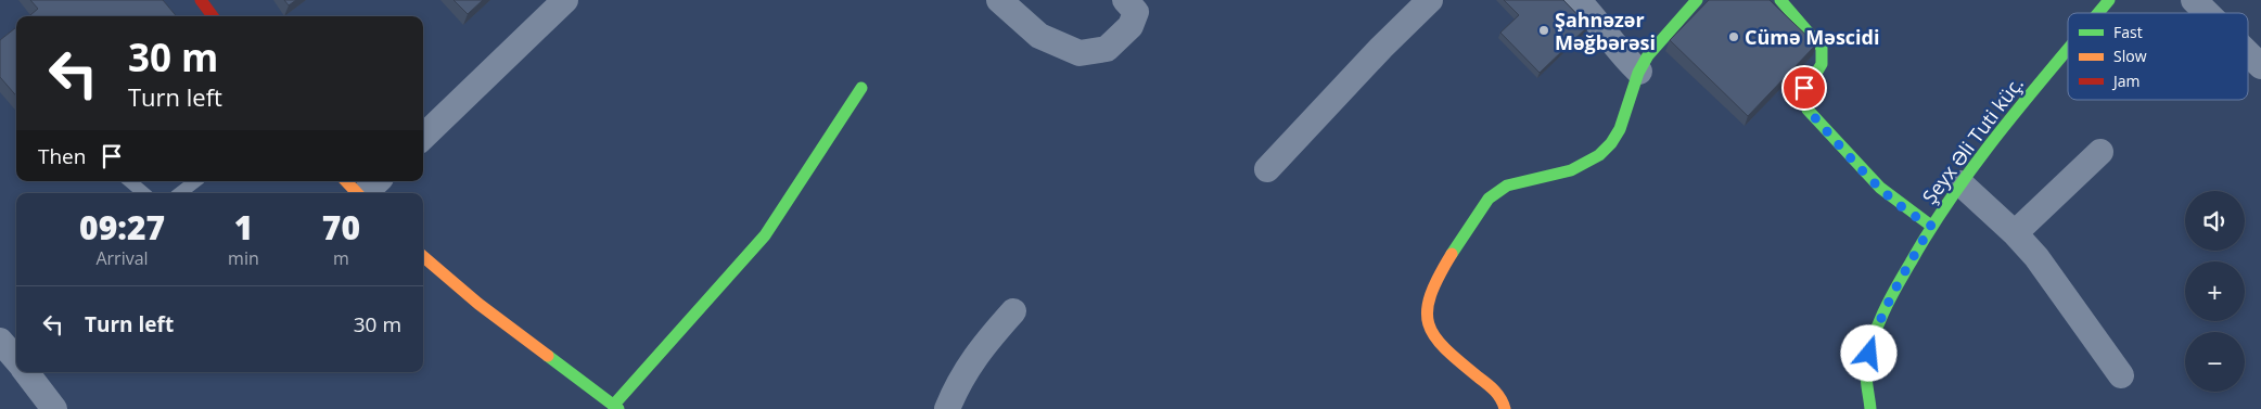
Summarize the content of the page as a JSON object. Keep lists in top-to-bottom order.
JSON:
{
  "streets": {
    "street": ["Şeyx Əli Tuti küç."]
  },
  "places": ["Şahnəzər Məğbərəsi", "Cümə Məscidi"],
  "legend": ["Fast", "Slow", "Jam"],
  "page": {
    "turn": ["30 m", "Turn left"],
    "then": "Then",
    "map_buttons": ["+", "−"],
    "eta": [
      "09:27",
      "Arrival",
      "1",
      "min",
      "70",
      "m"
    ],
    "list": [
      {
        "name": "Turn left",
        "value": "30 m"
      }
    ]
  }
}
